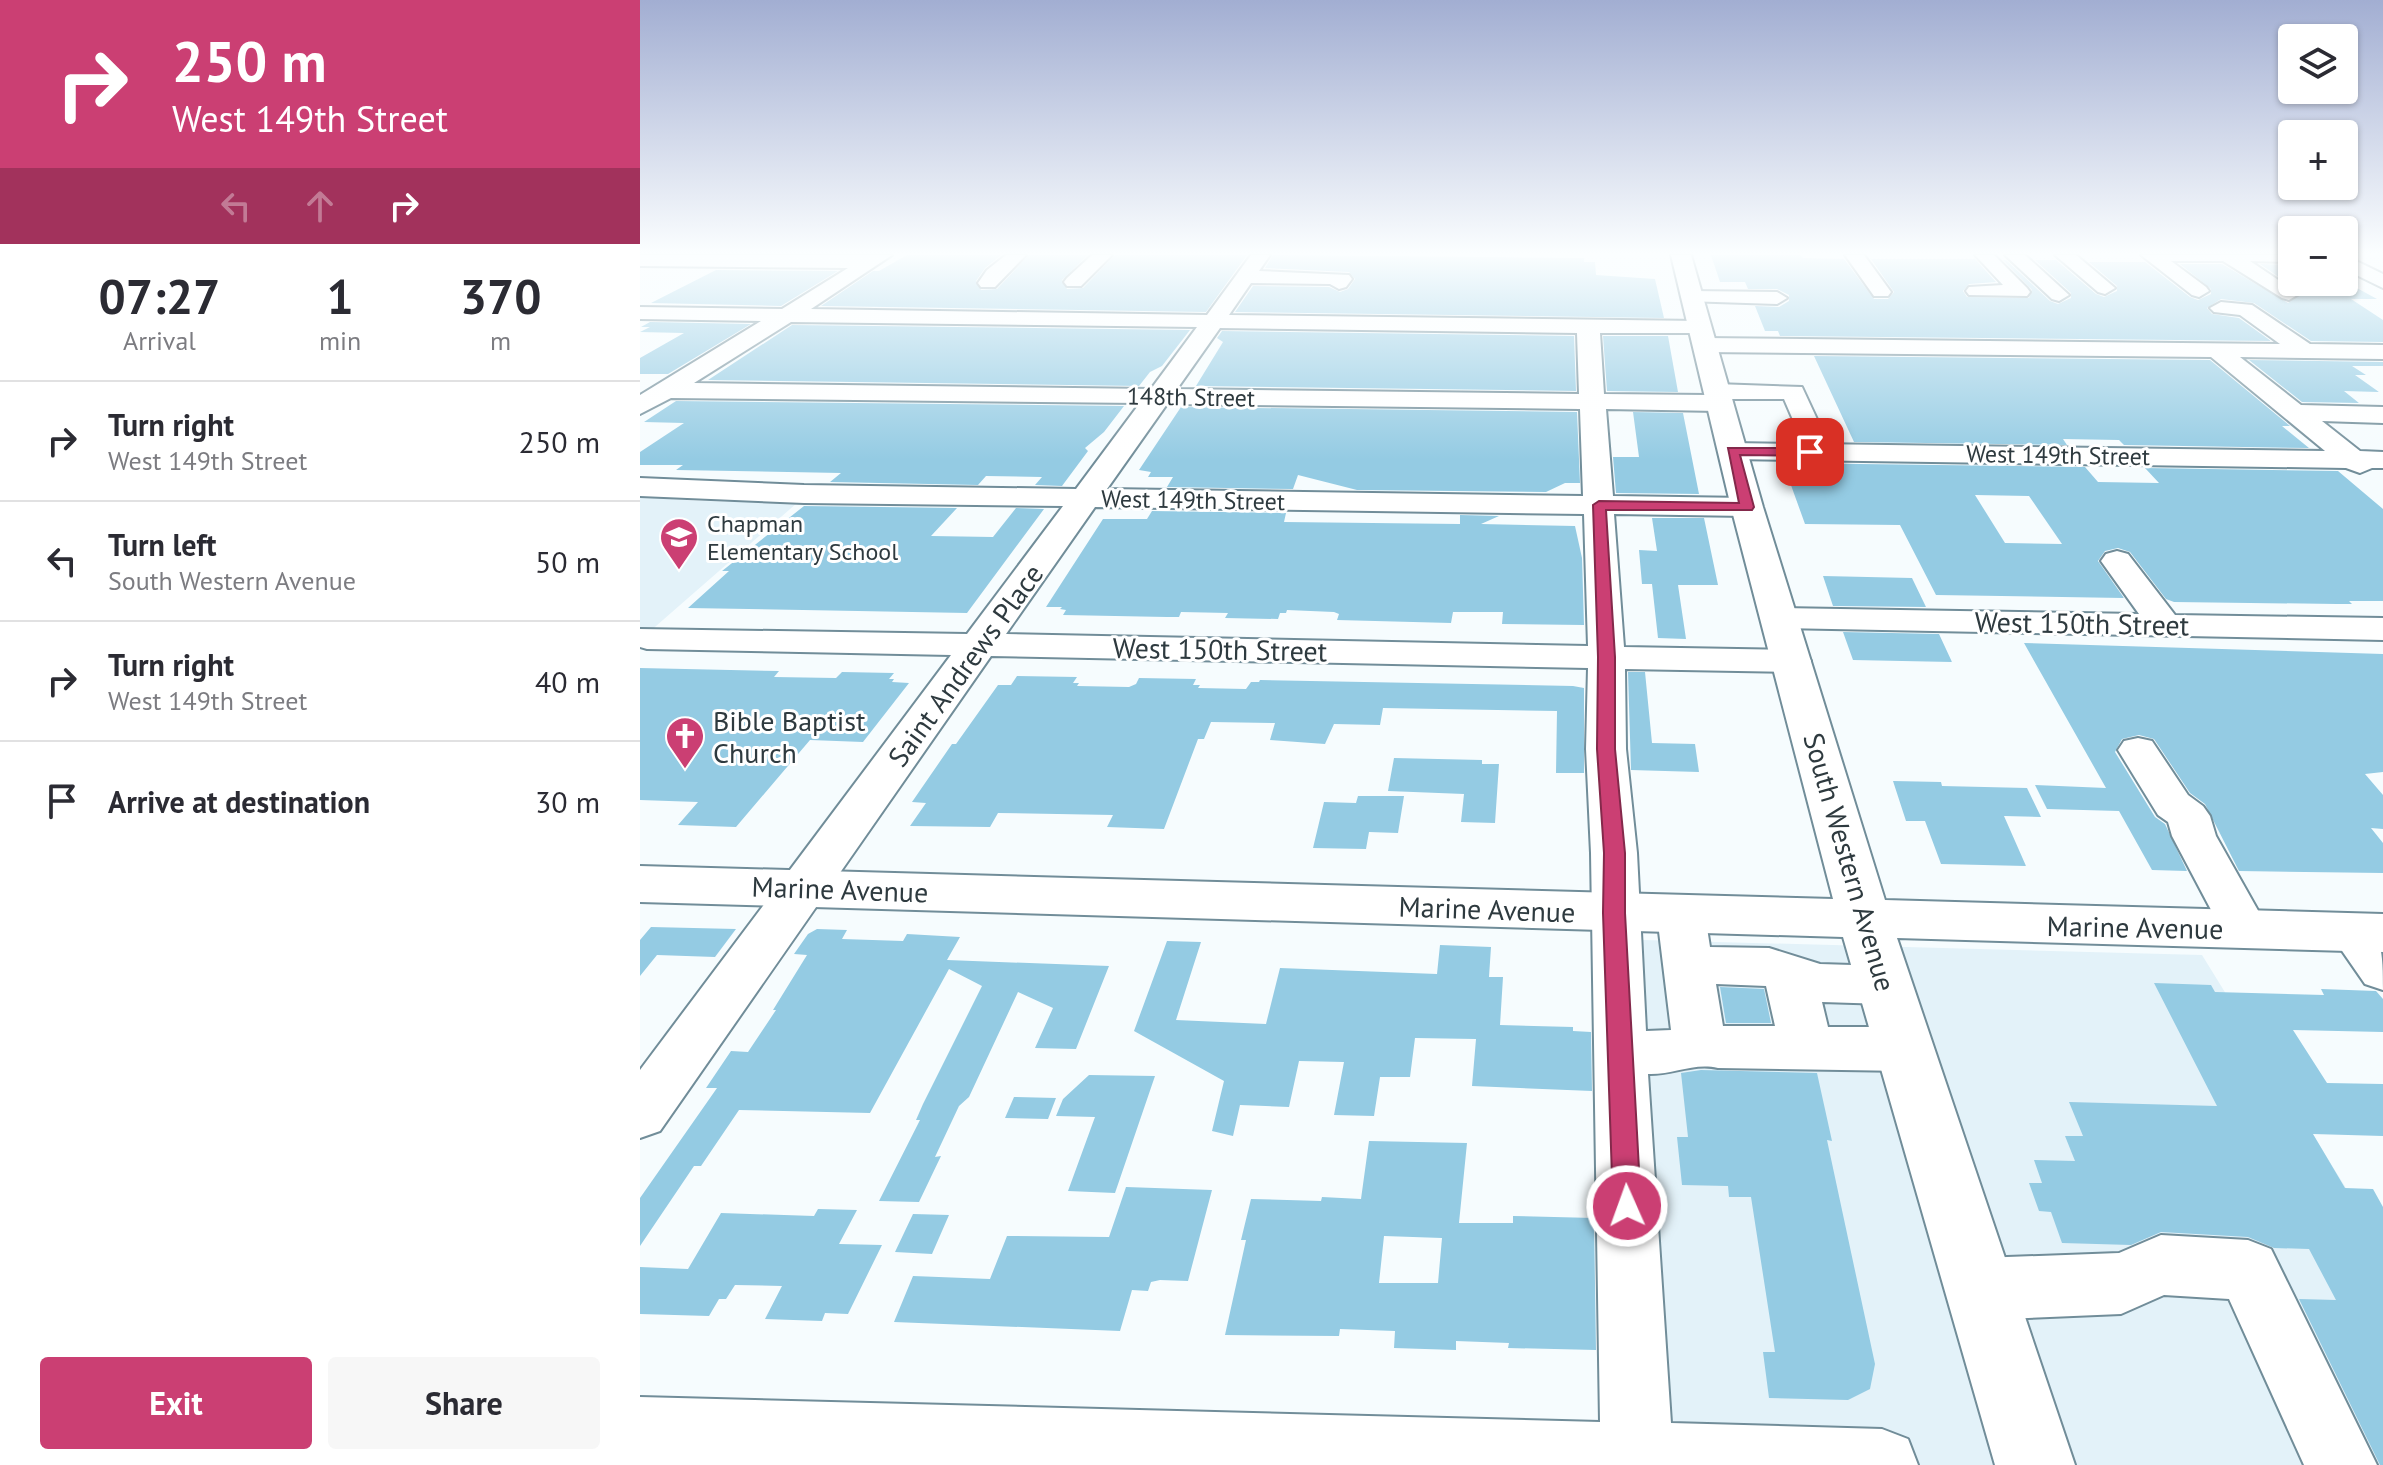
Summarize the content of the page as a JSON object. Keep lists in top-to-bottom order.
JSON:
{
  "streets": {
    "main road": ["South Western Avenue", "Marine Avenue"],
    "street": [
      "148th Street",
      "West 149th Street",
      "West 150th Street",
      "Saint Andrews Place"
    ]
  },
  "crossings": [
    ["148th Street", "Saint Andrews Place"],
    ["148th Street", "South Western Avenue"],
    ["West 149th Street", "Saint Andrews Place"],
    ["West 149th Street", "South Western Avenue"],
    ["West 150th Street", "Saint Andrews Place"],
    ["West 150th Street", "South Western Avenue"],
    ["Saint Andrews Place", "Marine Avenue"],
    ["South Western Avenue", "Marine Avenue"]
  ],
  "places": {
    "school or university": ["Chapman Elementary School"],
    "church": ["Bible Baptist Church"]
  },
  "page": {
    "turn": ["250 m", "West 149th Street"],
    "map_buttons": ["+", "−"],
    "eta": [
      "07:27",
      "Arrival",
      "1",
      "min",
      "370",
      "m"
    ],
    "list": [
      {
        "name": "Turn right",
        "note": "West 149th Street",
        "value": "250 m"
      },
      {
        "name": "Turn left",
        "note": "South Western Avenue",
        "value": "50 m"
      },
      {
        "name": "Turn right",
        "note": "West 149th Street",
        "value": "40 m"
      },
      {
        "name": "Arrive at destination",
        "value": "30 m"
      }
    ],
    "buttons": ["Exit", "Share"]
  }
}
